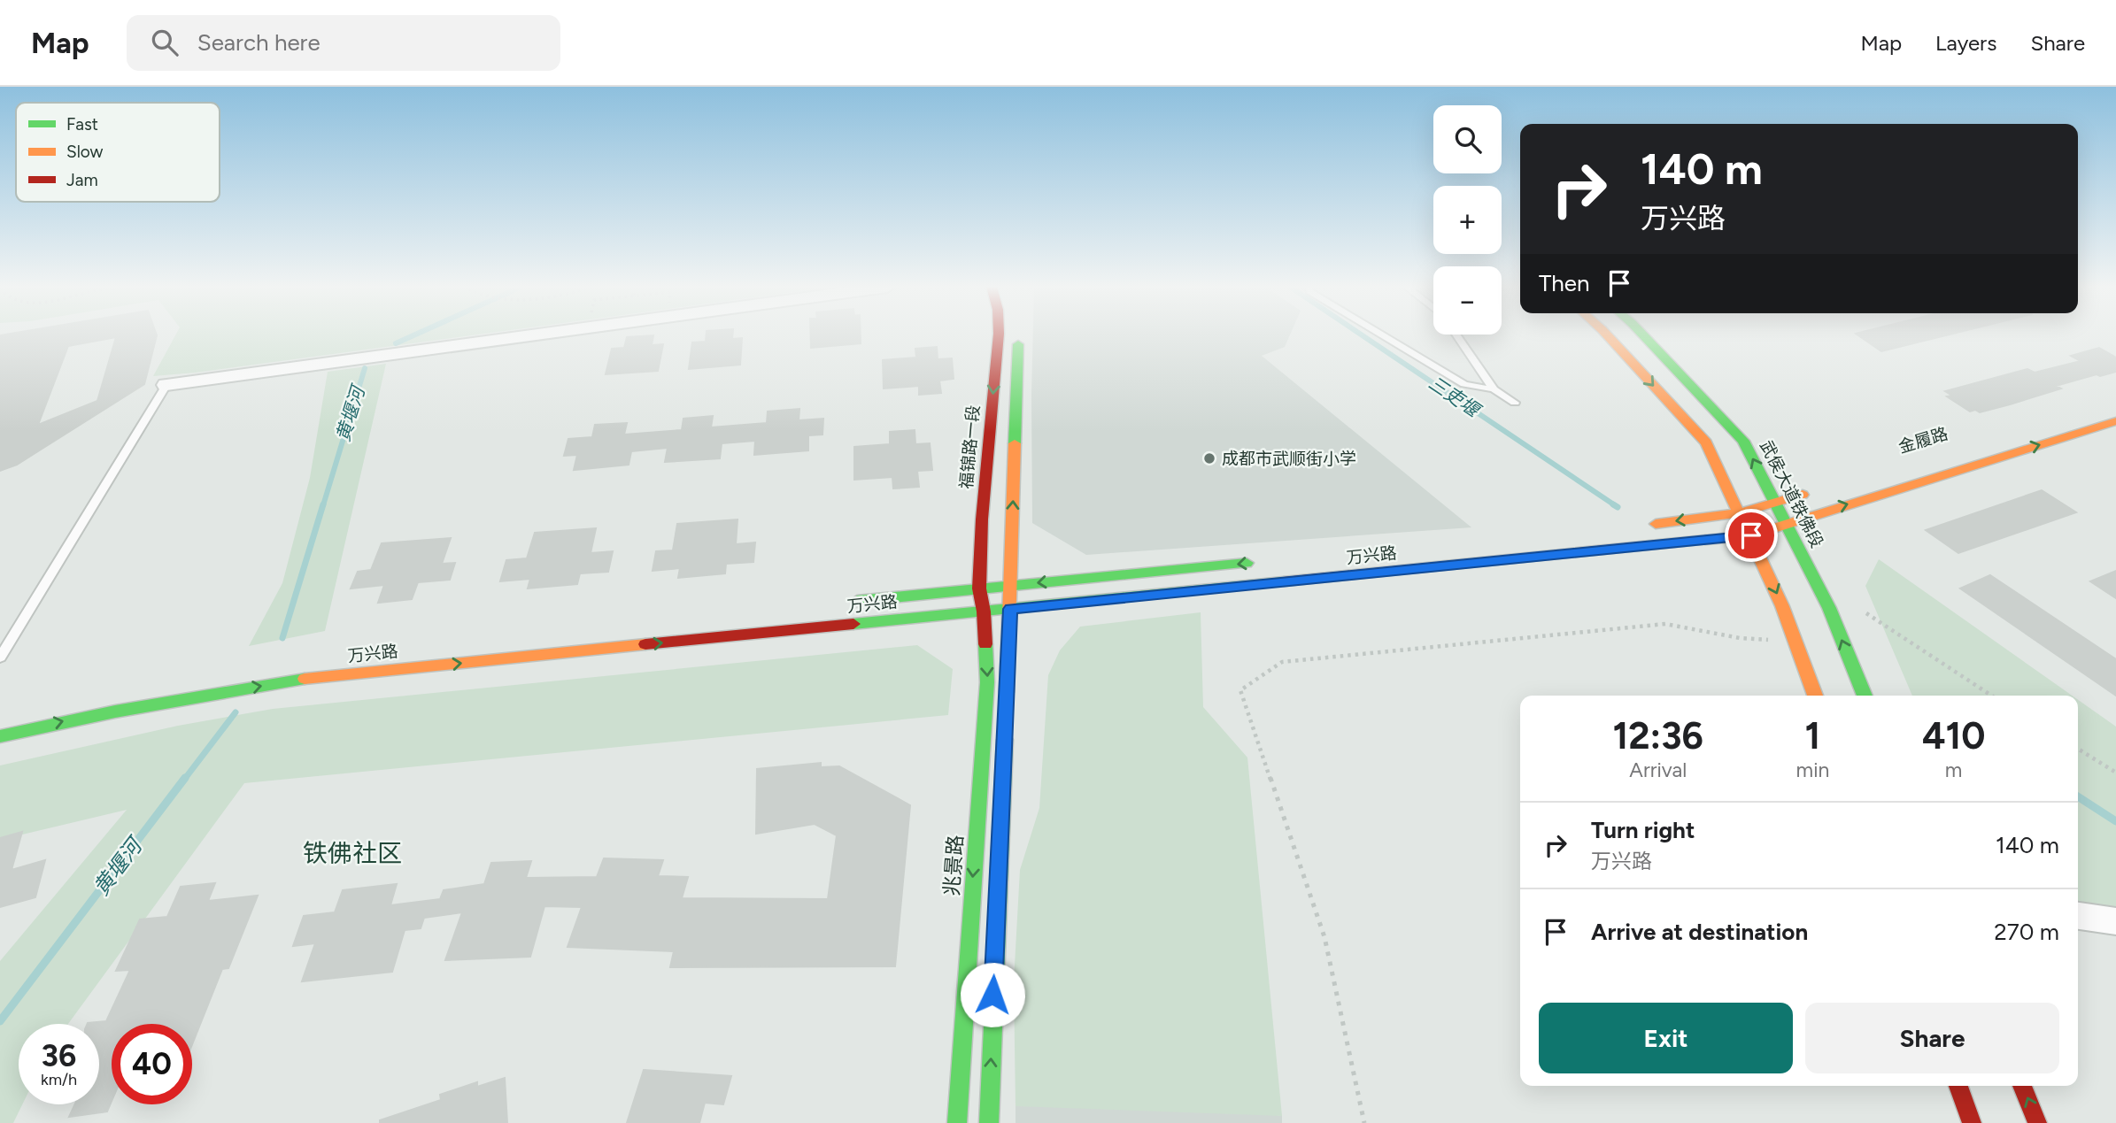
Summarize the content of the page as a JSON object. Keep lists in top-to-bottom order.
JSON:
{
  "streets": {
    "main road": [
      "福锦路一段",
      "武侯大道铁佛段",
      "万兴路",
      "兆景路"
    ]
  },
  "crossings": [
    ["福锦路一段", "万兴路"],
    ["福锦路一段", "兆景路"],
    ["武侯大道铁佛段", "万兴路"],
    ["万兴路", "兆景路"]
  ],
  "one_way": ["万兴路"],
  "districts": ["铁佛社区"],
  "water": ["三吏堰", "黄堰河"],
  "places": ["成都市武顺街小学"],
  "legend": ["Fast", "Slow", "Jam"],
  "page": {
    "header": "Map",
    "search": "Search here",
    "nav": ["Map", "Layers", "Share"],
    "map_buttons": ["+", "−"],
    "turn": ["140 m", "万兴路"],
    "then": "Then",
    "eta": [
      "12:36",
      "Arrival",
      "1",
      "min",
      "410",
      "m"
    ],
    "list": [
      {
        "name": "Turn right",
        "note": "万兴路",
        "value": "140 m"
      },
      {
        "name": "Arrive at destination",
        "value": "270 m"
      }
    ],
    "buttons": ["Exit", "Share"],
    "speed": "36 km/h",
    "limit": "40"
  }
}
